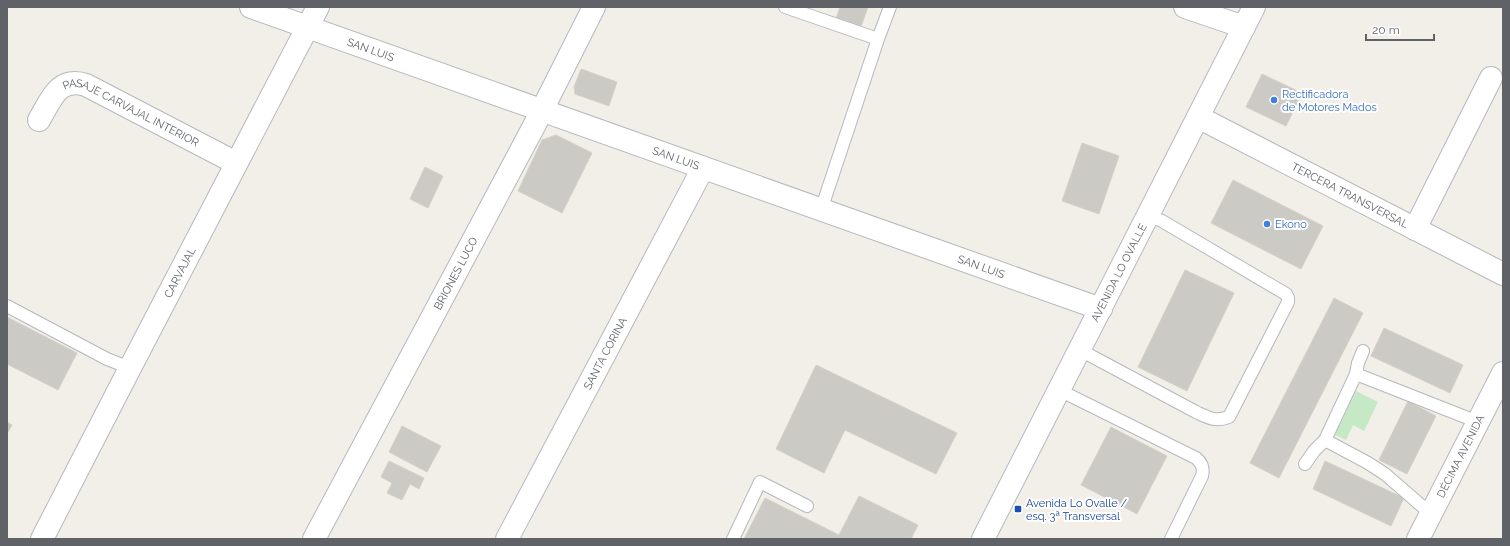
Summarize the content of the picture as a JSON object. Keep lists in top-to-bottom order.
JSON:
{
  "streets": {
    "street": [
      "SAN LUIS",
      "PASAJE CARVAJAL INTERIOR",
      "TERCERA TRANSVERSAL",
      "CARVAJAL",
      "AVENIDA LO OVALLE",
      "BRIONES LUCO",
      "SANTA CORINA",
      "DÉCIMA AVENIDA"
    ]
  },
  "crossings": [
    ["SAN LUIS", "CARVAJAL"],
    ["SAN LUIS", "AVENIDA LO OVALLE"],
    ["SAN LUIS", "BRIONES LUCO"],
    ["SAN LUIS", "SANTA CORINA"],
    ["PASAJE CARVAJAL INTERIOR", "CARVAJAL"],
    ["TERCERA TRANSVERSAL", "AVENIDA LO OVALLE"]
  ],
  "places": {
    "other": ["Rectificadora de Motores Mados", "Ekono"],
    "transit": ["Avenida Lo Ovalle / esq. 3ª Transversal"]
  },
  "scale_bar": "20 m"
}
